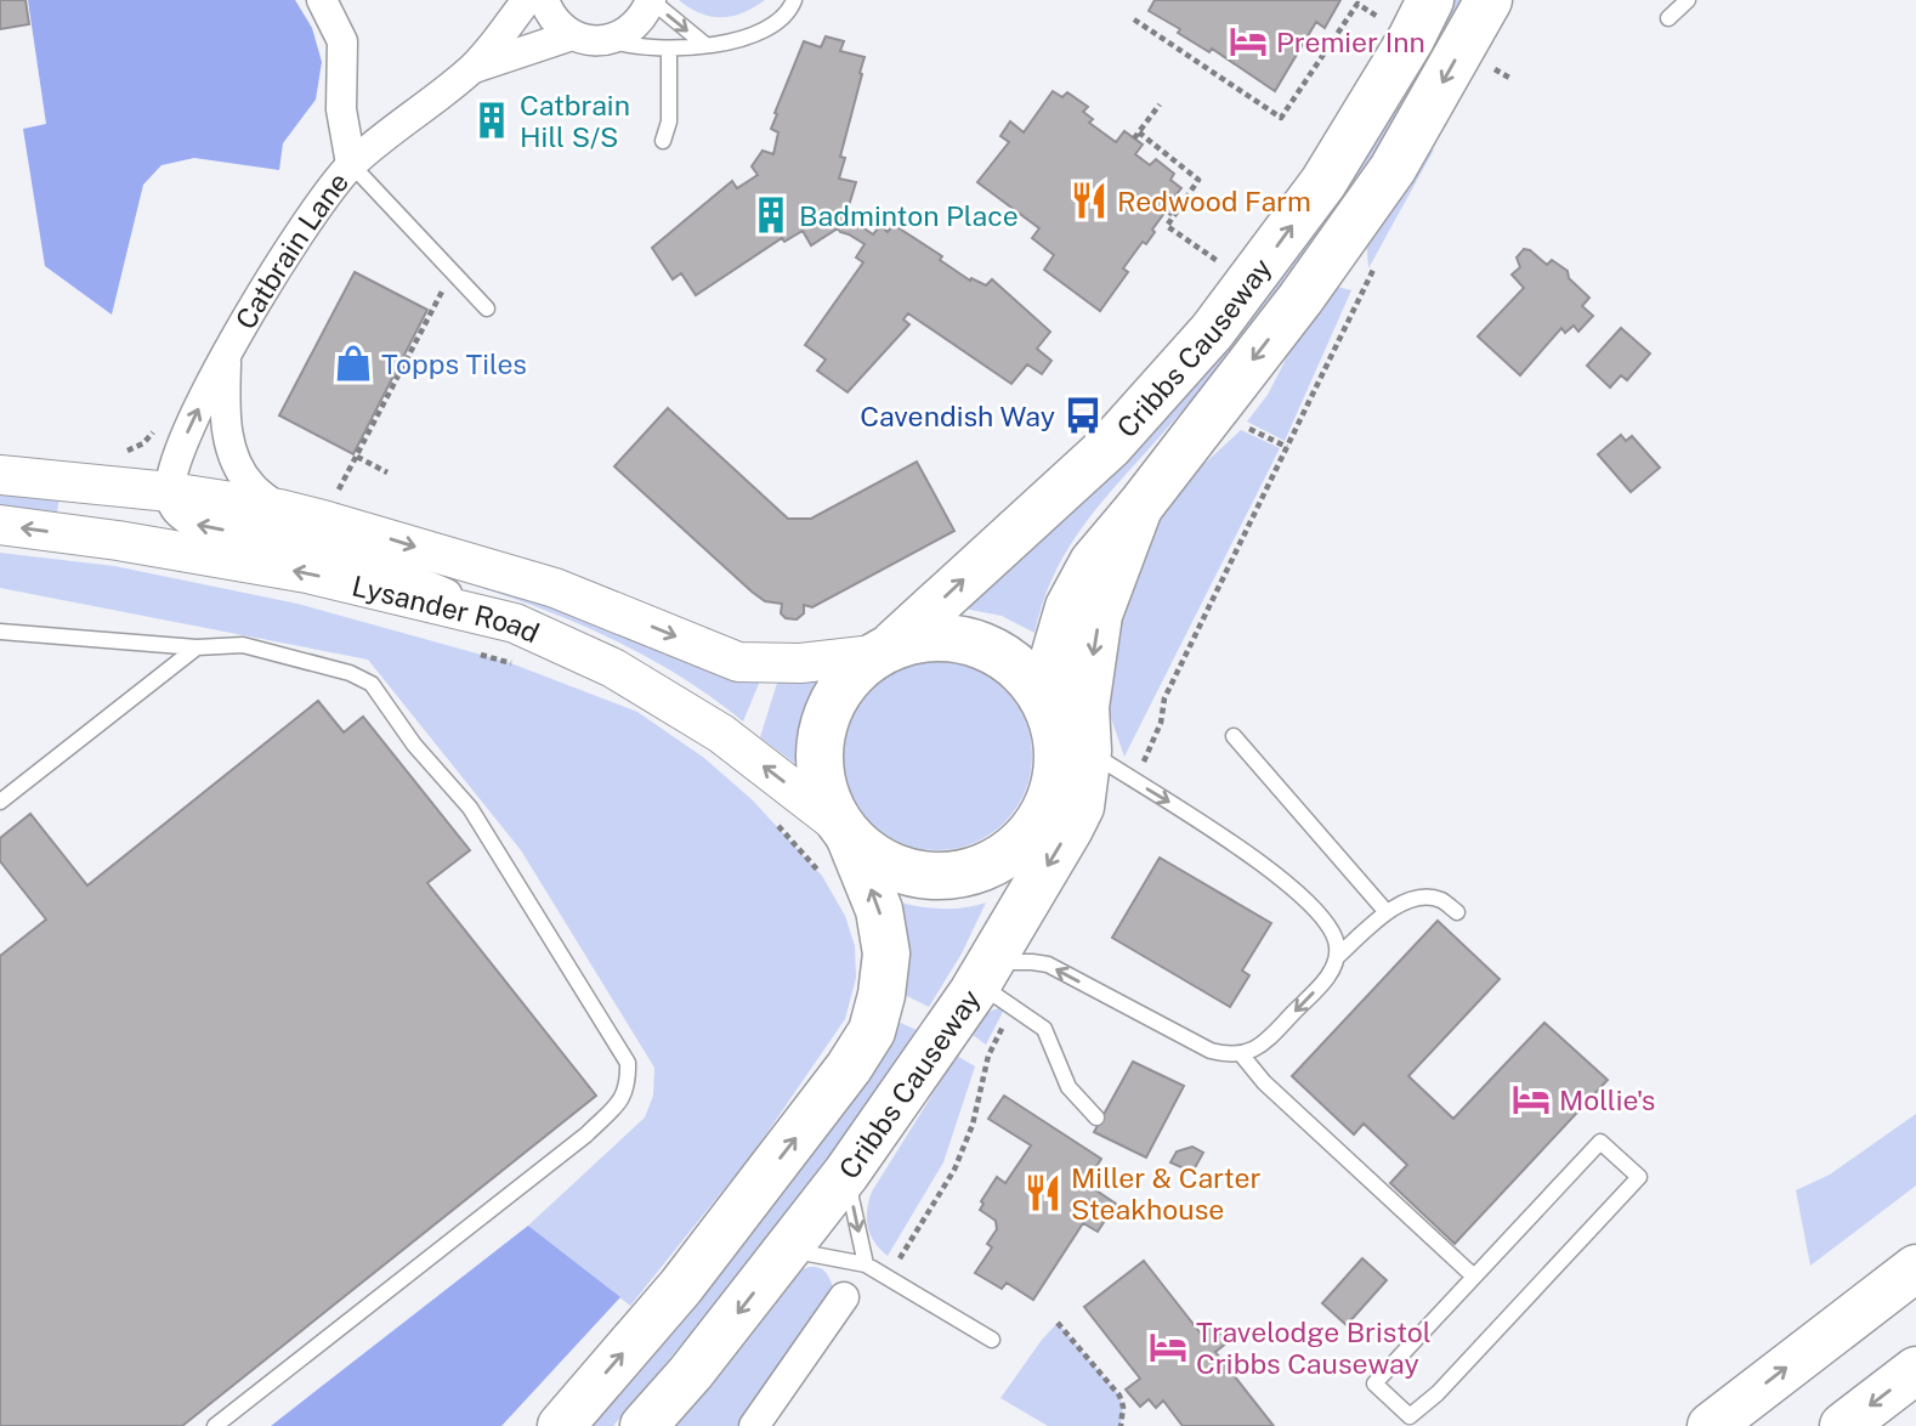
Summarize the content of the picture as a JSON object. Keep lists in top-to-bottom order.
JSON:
{
  "streets": {
    "main road": ["Cribbs Causeway"],
    "street": ["Catbrain Lane", "Lysander Road"]
  },
  "crossings": [
    ["Catbrain Lane", "Lysander Road"],
    ["Cribbs Causeway", "Lysander Road"]
  ],
  "places": {
    "hotel": ["Premier Inn", "Mollie's", "Travelodge Bristol Cribbs Causeway"],
    "building": ["Catbrain Hill S/S", "Badminton Place"],
    "restaurant": ["Redwood Farm", "Miller & Carter Steakhouse"],
    "shop": ["Topps Tiles"],
    "bus stop": ["Cavendish Way"]
  }
}
